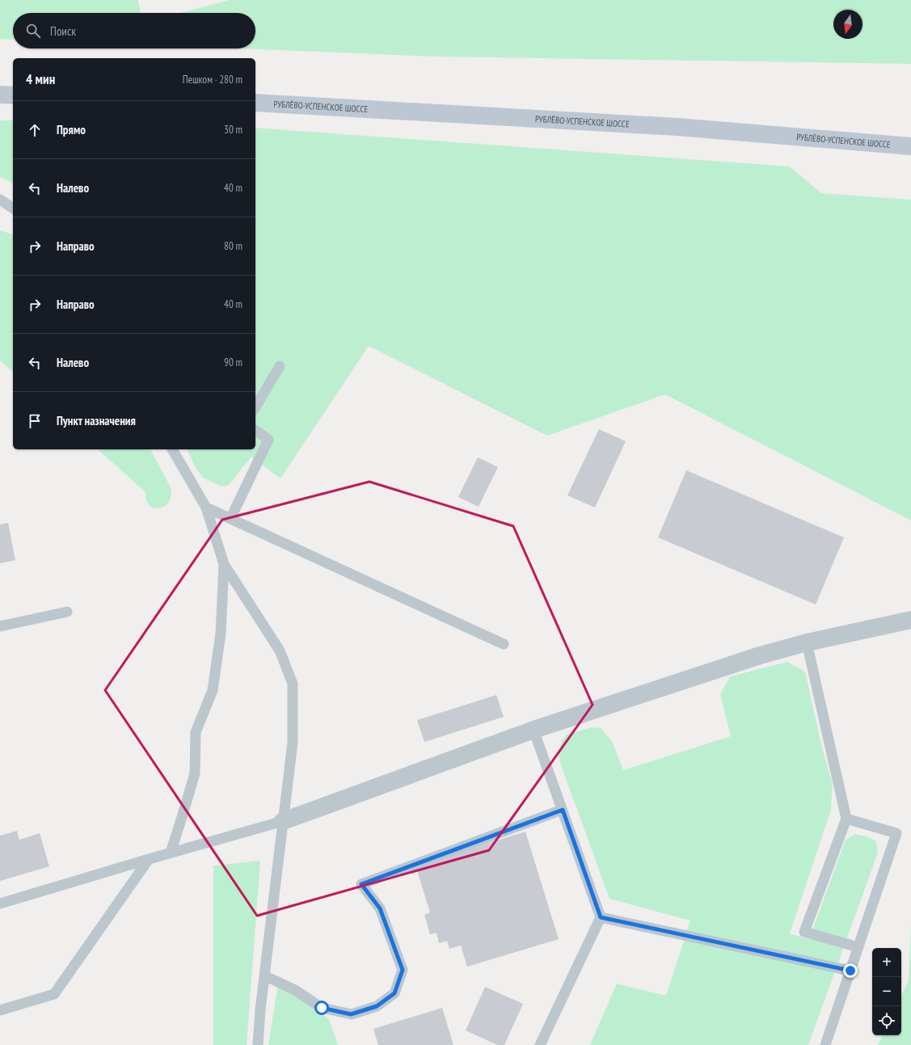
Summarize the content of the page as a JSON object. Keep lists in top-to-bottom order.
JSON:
{
  "streets": {
    "main road": ["РУБЛЁВО-УСПЕНСКОЕ ШОССЕ"]
  },
  "north": "bottom",
  "page": {
    "search": "Поиск",
    "heading": ["4 мин", "Пешком · 280 m"],
    "list": [
      ["Прямо", "30 m"],
      ["Налево", "40 m"],
      ["Направо", "80 m"],
      ["Направо", "40 m"],
      ["Налево", "90 m"],
      "Пункт назначения"
    ],
    "map_buttons": ["+", "−"]
  }
}
